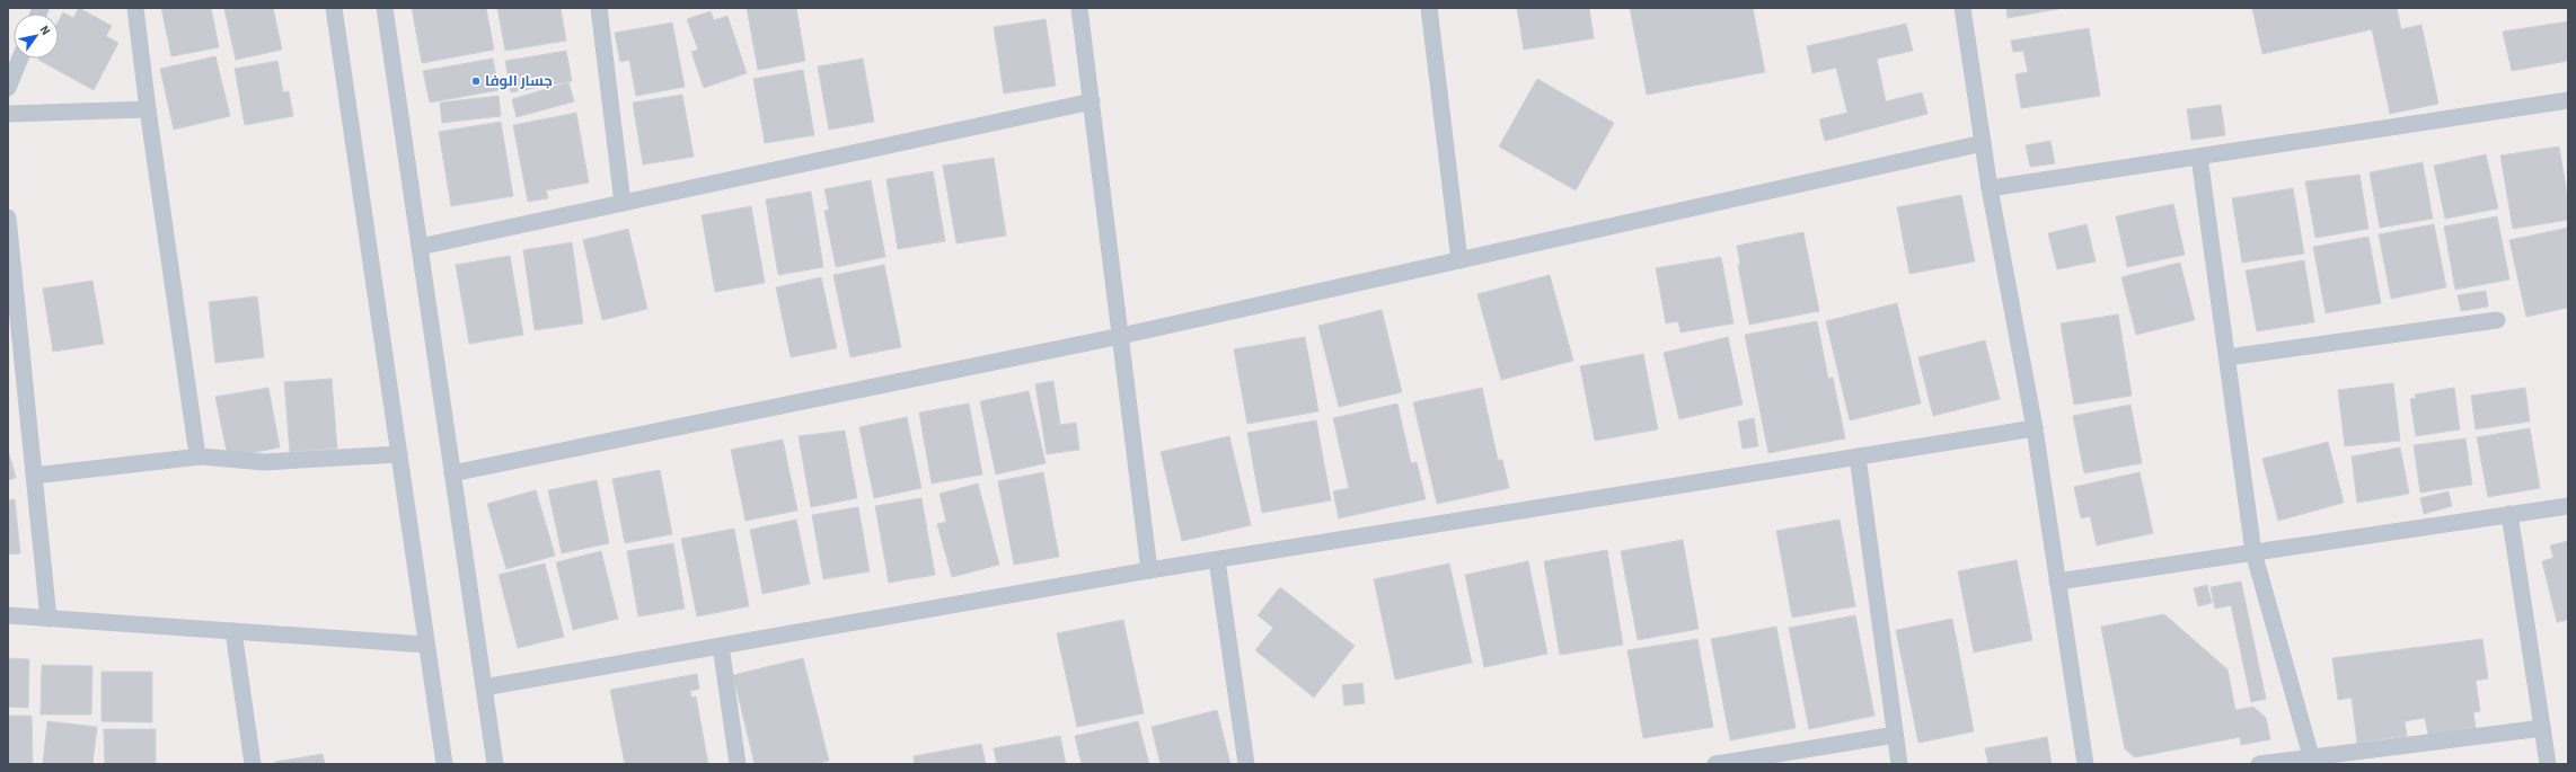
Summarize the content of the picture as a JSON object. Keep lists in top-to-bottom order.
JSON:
{
  "places": ["جسار الوفا"],
  "north": "top right"
}
